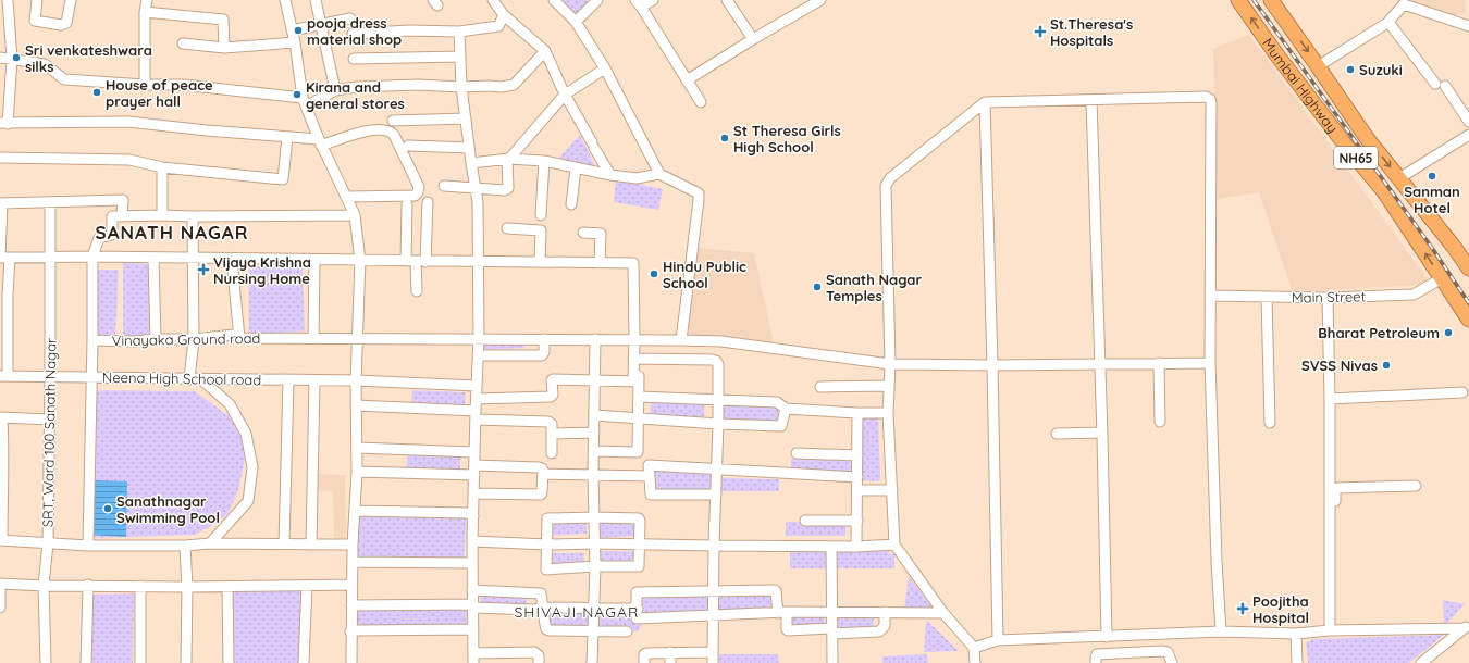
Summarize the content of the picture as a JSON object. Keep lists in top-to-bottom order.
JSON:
{
  "streets": {
    "highway": ["Mumbai Highway", "NH65"],
    "street": [
      "Main Street",
      "Vinayaka Ground road",
      "Neena High School road",
      "SRT, Ward 100 Sanath Nagar"
    ]
  },
  "crossings": [
    ["Mumbai Highway", "Main Street"],
    ["Neena High School road", "SRT, Ward 100 Sanath Nagar"]
  ],
  "districts": ["SANATH NAGAR", "SHIVAJI NAGAR"],
  "places": {
    "other": [
      "pooja dress material shop",
      "Sri venkateshwara silks",
      "Suzuki",
      "House of peace prayer hall",
      "Kirana and general stores",
      "St Theresa Girls High School",
      "Sanman Hotel",
      "Hindu Public School",
      "Sanath Nagar Temples",
      "Bharat Petroleum",
      "SVSS Nivas",
      "Sanathnagar Swimming Pool"
    ],
    "health": ["St.Theresa's Hospitals", "Vijaya Krishna Nursing Home", "Poojitha Hospital"]
  }
}
